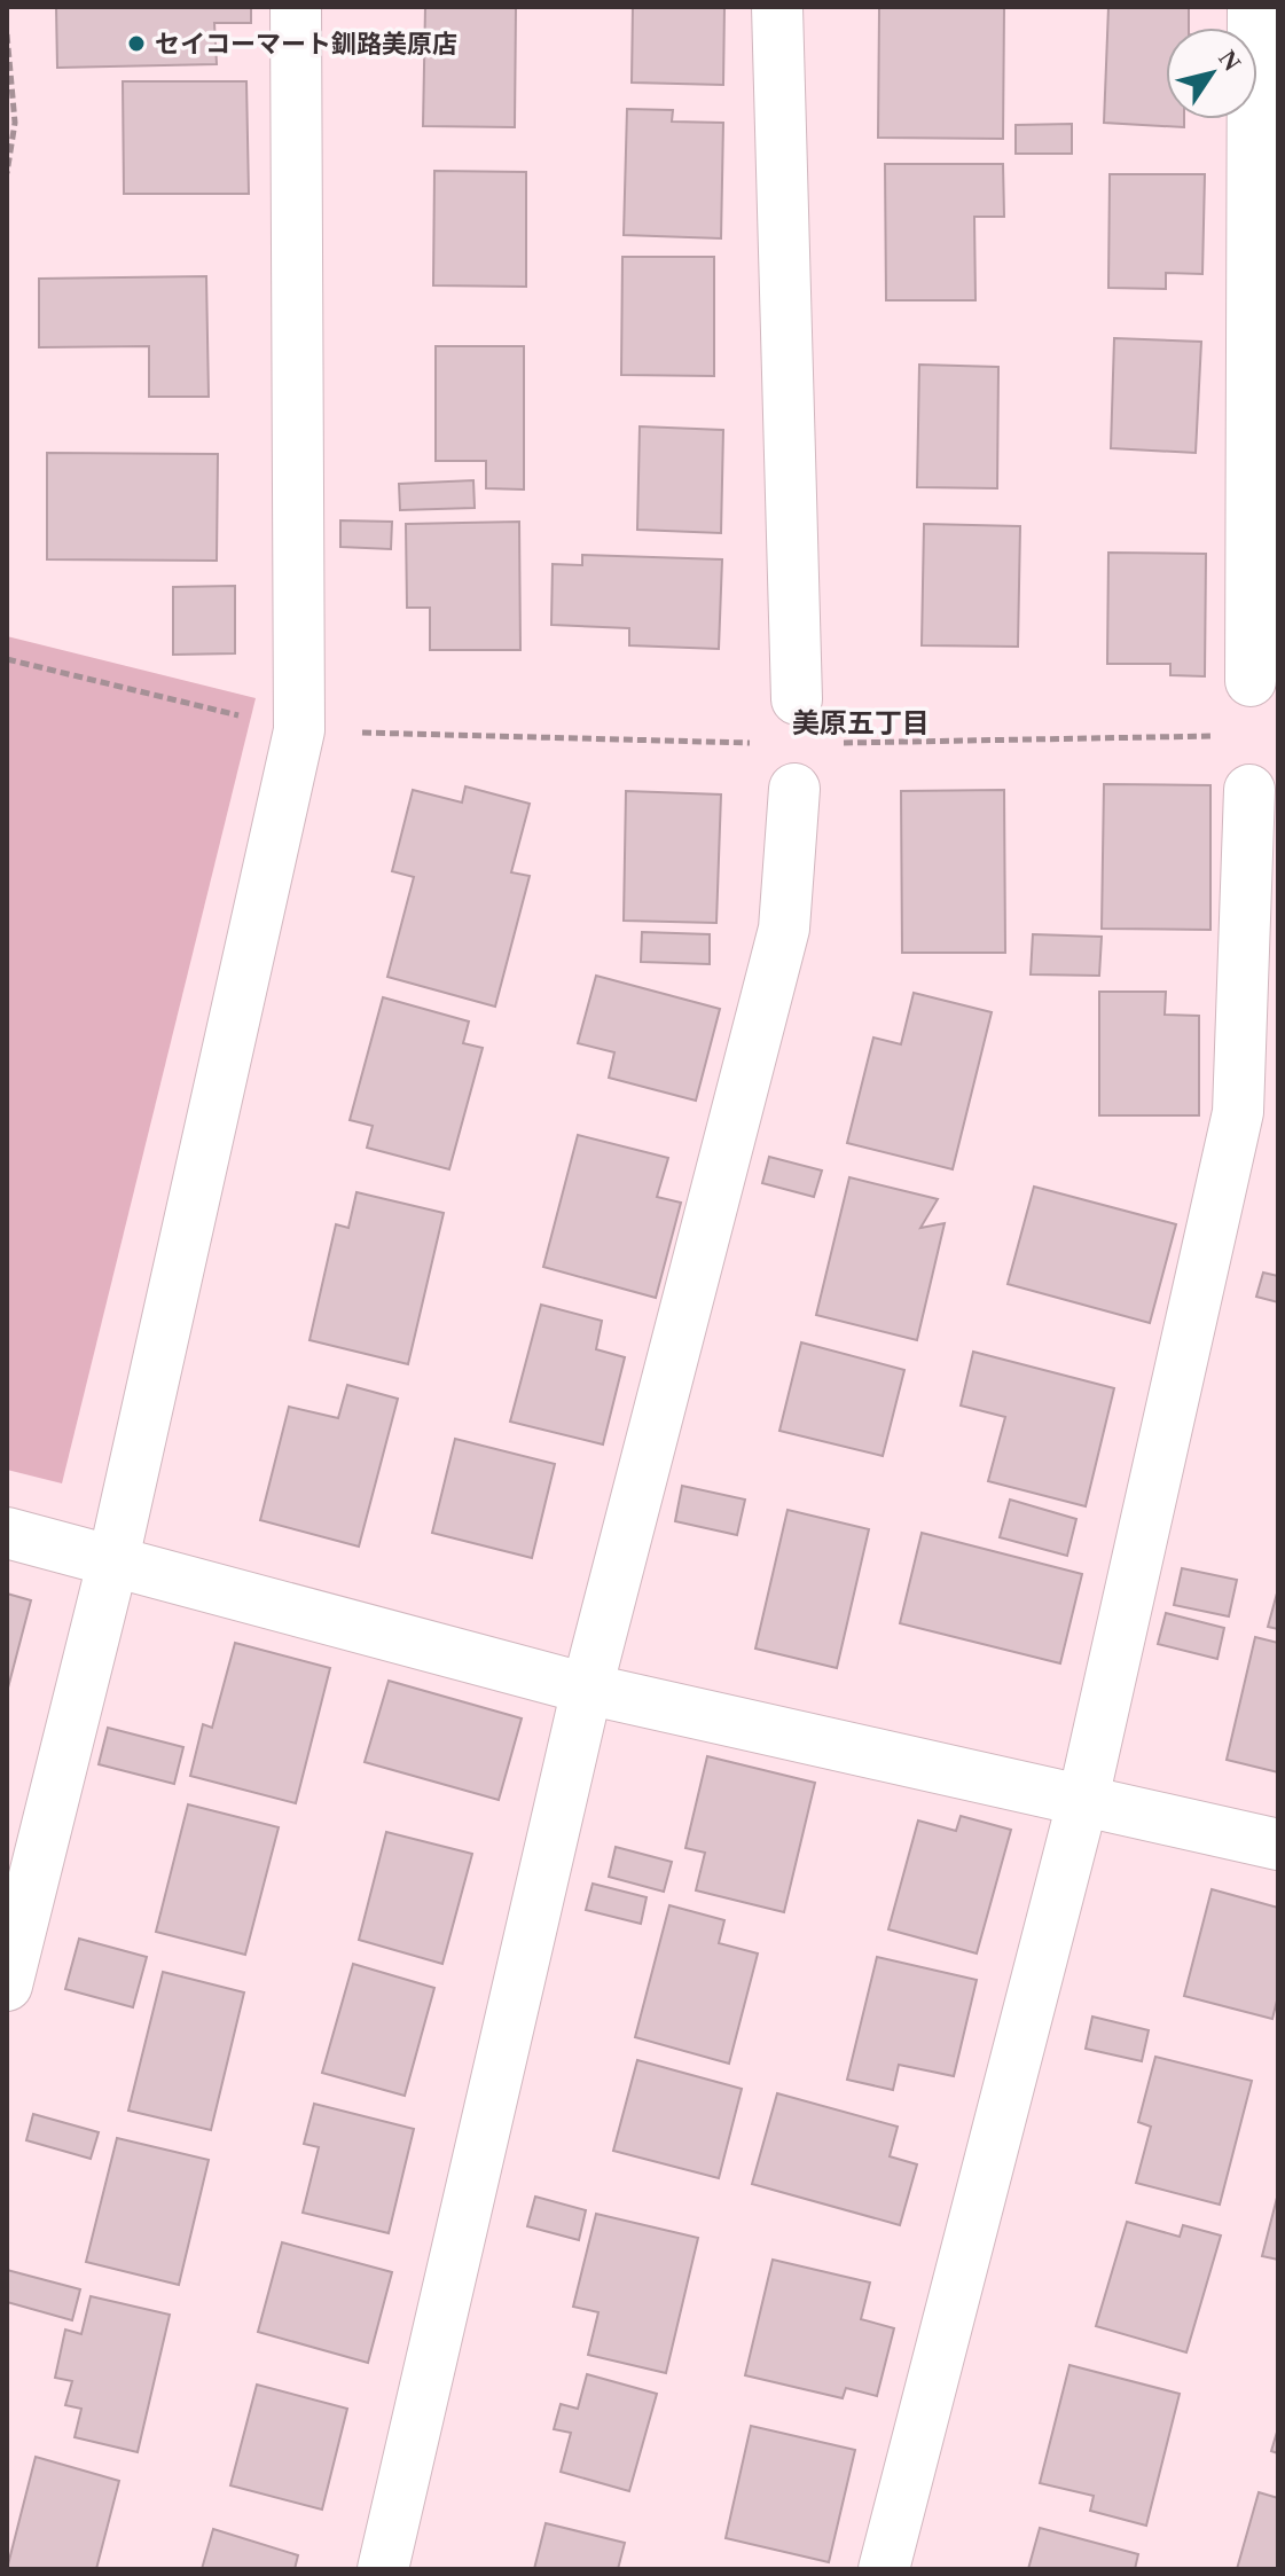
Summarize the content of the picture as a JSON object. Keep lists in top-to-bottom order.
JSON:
{
  "districts": ["美原五丁目"],
  "places": ["セイコーマート釧路美原店"],
  "north": "top right"
}
